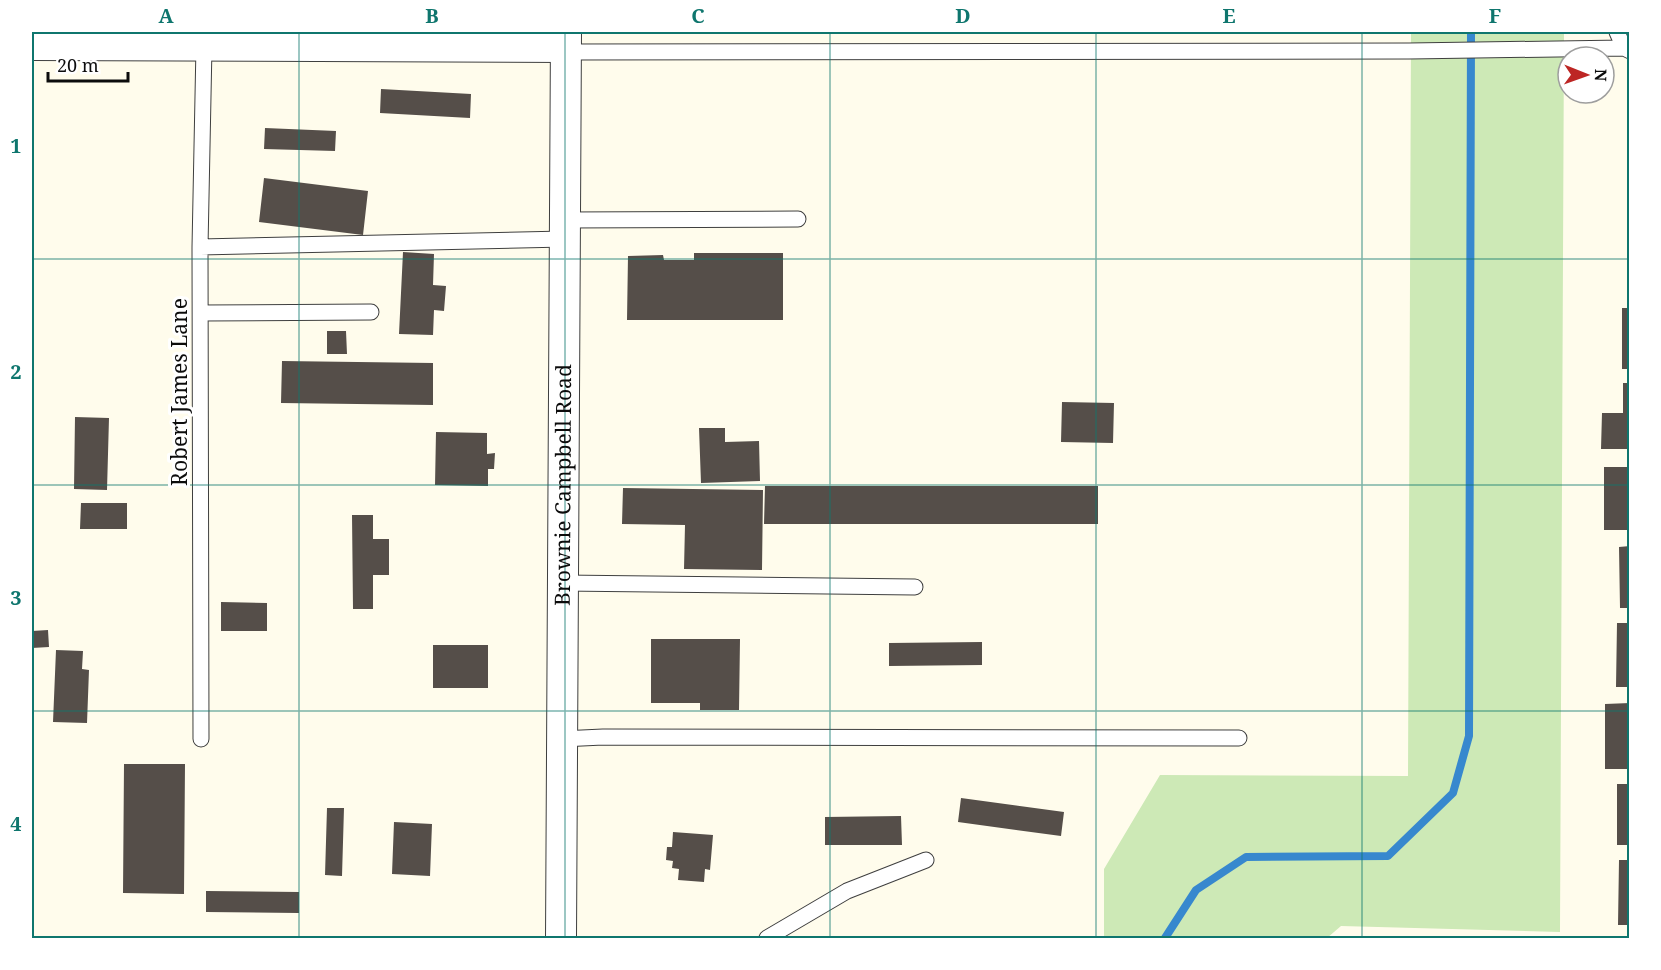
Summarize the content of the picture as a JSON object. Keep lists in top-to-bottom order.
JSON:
{
  "streets": {
    "street": ["Brownie Campbell Road"],
    "lane": ["Robert James Lane"]
  },
  "scale_bar": "20 m",
  "north": "right",
  "grid": {
    "columns": [
      "A",
      "B",
      "C",
      "D",
      "E",
      "F"
    ],
    "rows": [
      "1",
      "2",
      "3",
      "4"
    ]
  }
}
